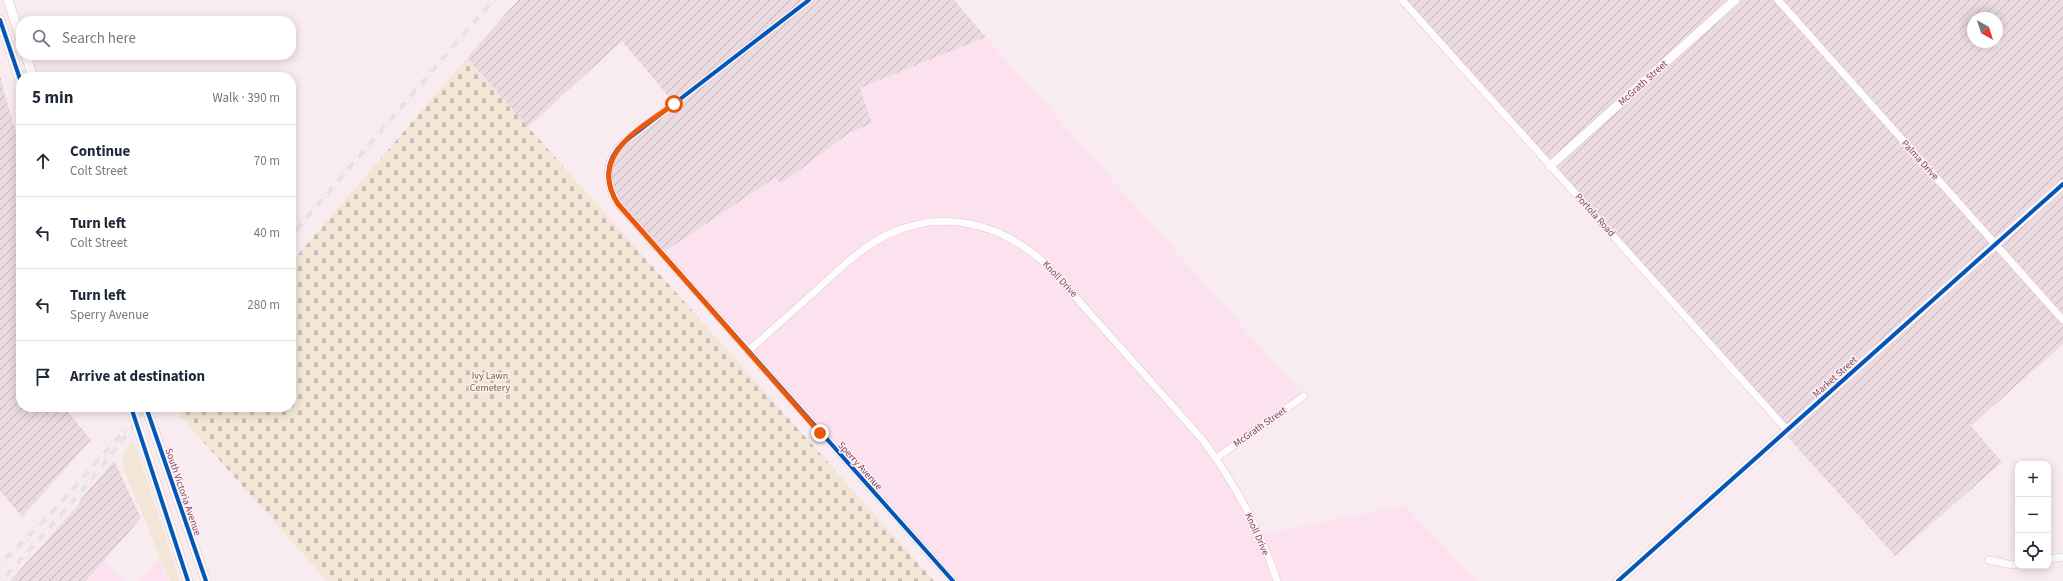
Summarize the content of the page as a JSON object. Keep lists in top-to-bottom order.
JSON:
{
  "streets": {
    "street": [
      "McGrath Street",
      "Palma Drive",
      "Portola Road",
      "Knoll Drive",
      "Market Street",
      "Sperry Avenue",
      "South Victoria Avenue"
    ]
  },
  "crossings": [
    ["McGrath Street", "Portola Road"],
    ["McGrath Street", "Knoll Drive"],
    ["Palma Drive", "Market Street"],
    ["Portola Road", "Market Street"],
    ["Knoll Drive", "Sperry Avenue"]
  ],
  "parks": ["Ivy Lawn Cemetery"],
  "north": "bottom right",
  "page": {
    "search": "Search here",
    "heading": ["5 min", "Walk · 390 m"],
    "list": [
      ["Continue", "Colt Street", "70 m"],
      ["Turn left", "Colt Street", "40 m"],
      ["Turn left", "Sperry Avenue", "280 m"],
      "Arrive at destination"
    ],
    "map_buttons": ["+", "−"]
  }
}
